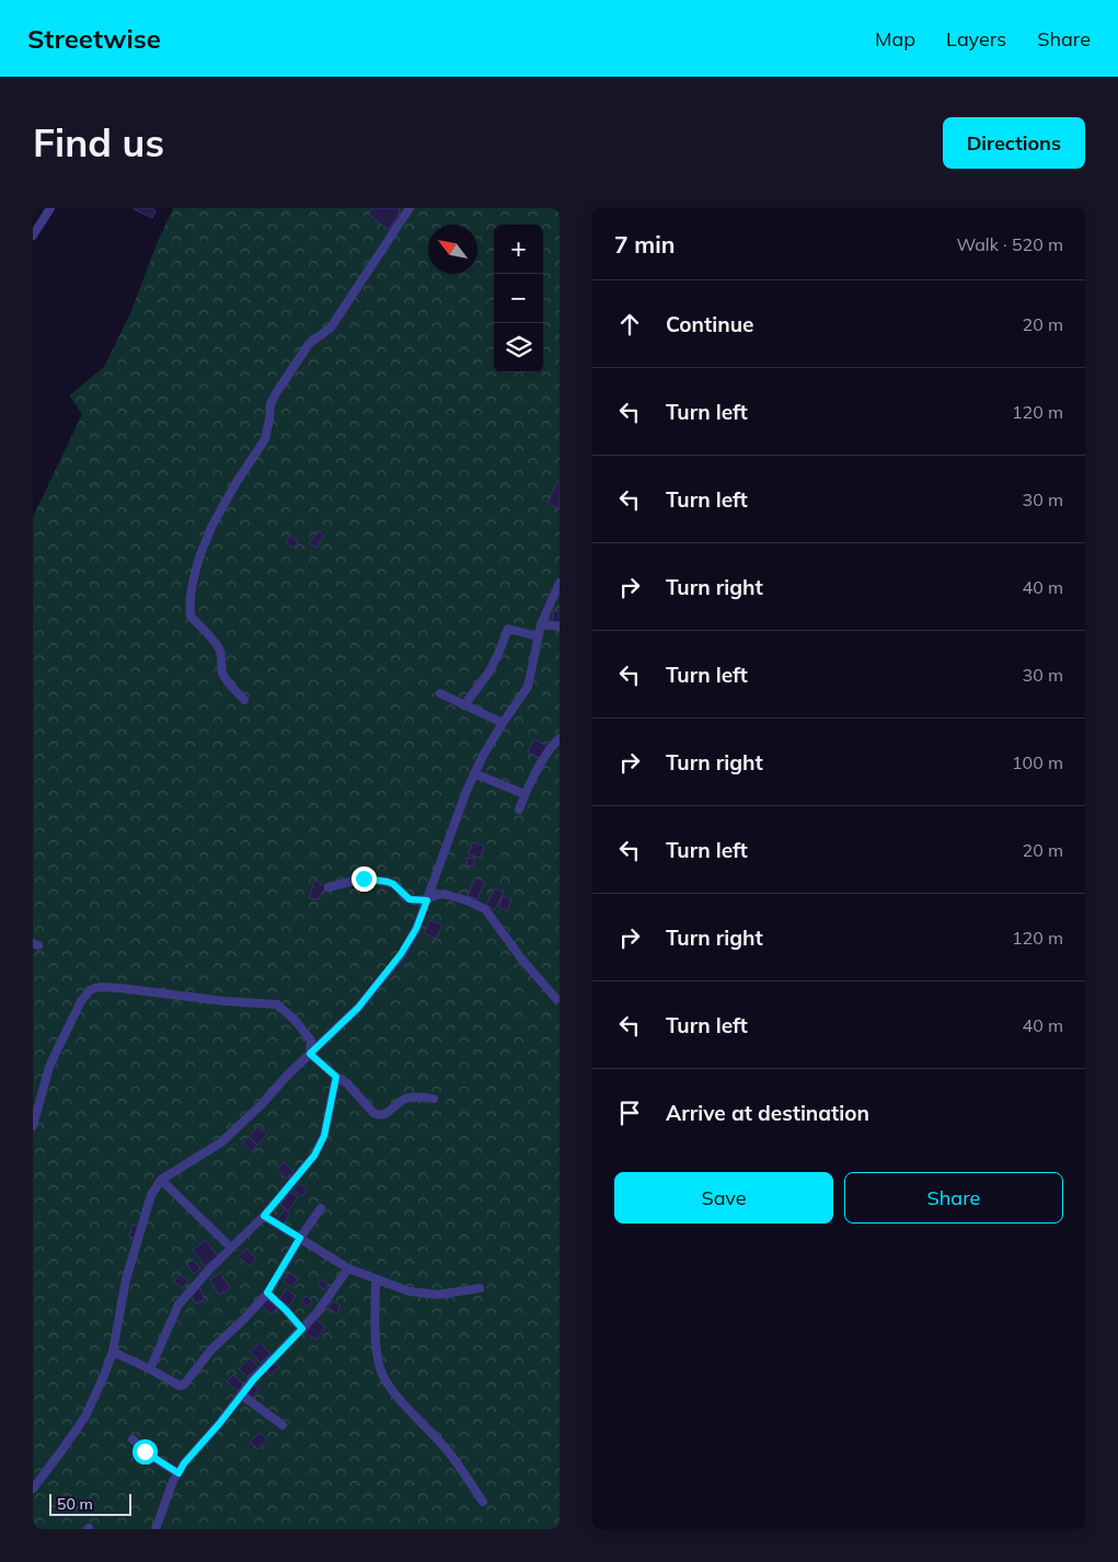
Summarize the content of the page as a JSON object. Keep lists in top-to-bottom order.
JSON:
{
  "scale_bar": "50 m",
  "north": "top left",
  "page": {
    "header": "Streetwise",
    "nav": ["Map", "Layers", "Share"],
    "buttons": [
      "Directions",
      ["Save", "Share"]
    ],
    "title": "Find us",
    "heading": ["7 min", "Walk · 520 m"],
    "map_buttons": ["+", "−"],
    "list": [
      ["Continue", "20 m"],
      ["Turn left", "120 m"],
      ["Turn left", "30 m"],
      ["Turn right", "40 m"],
      ["Turn left", "30 m"],
      ["Turn right", "100 m"],
      ["Turn left", "20 m"],
      ["Turn right", "120 m"],
      ["Turn left", "40 m"],
      "Arrive at destination"
    ],
    "scale": "50 m"
  }
}
